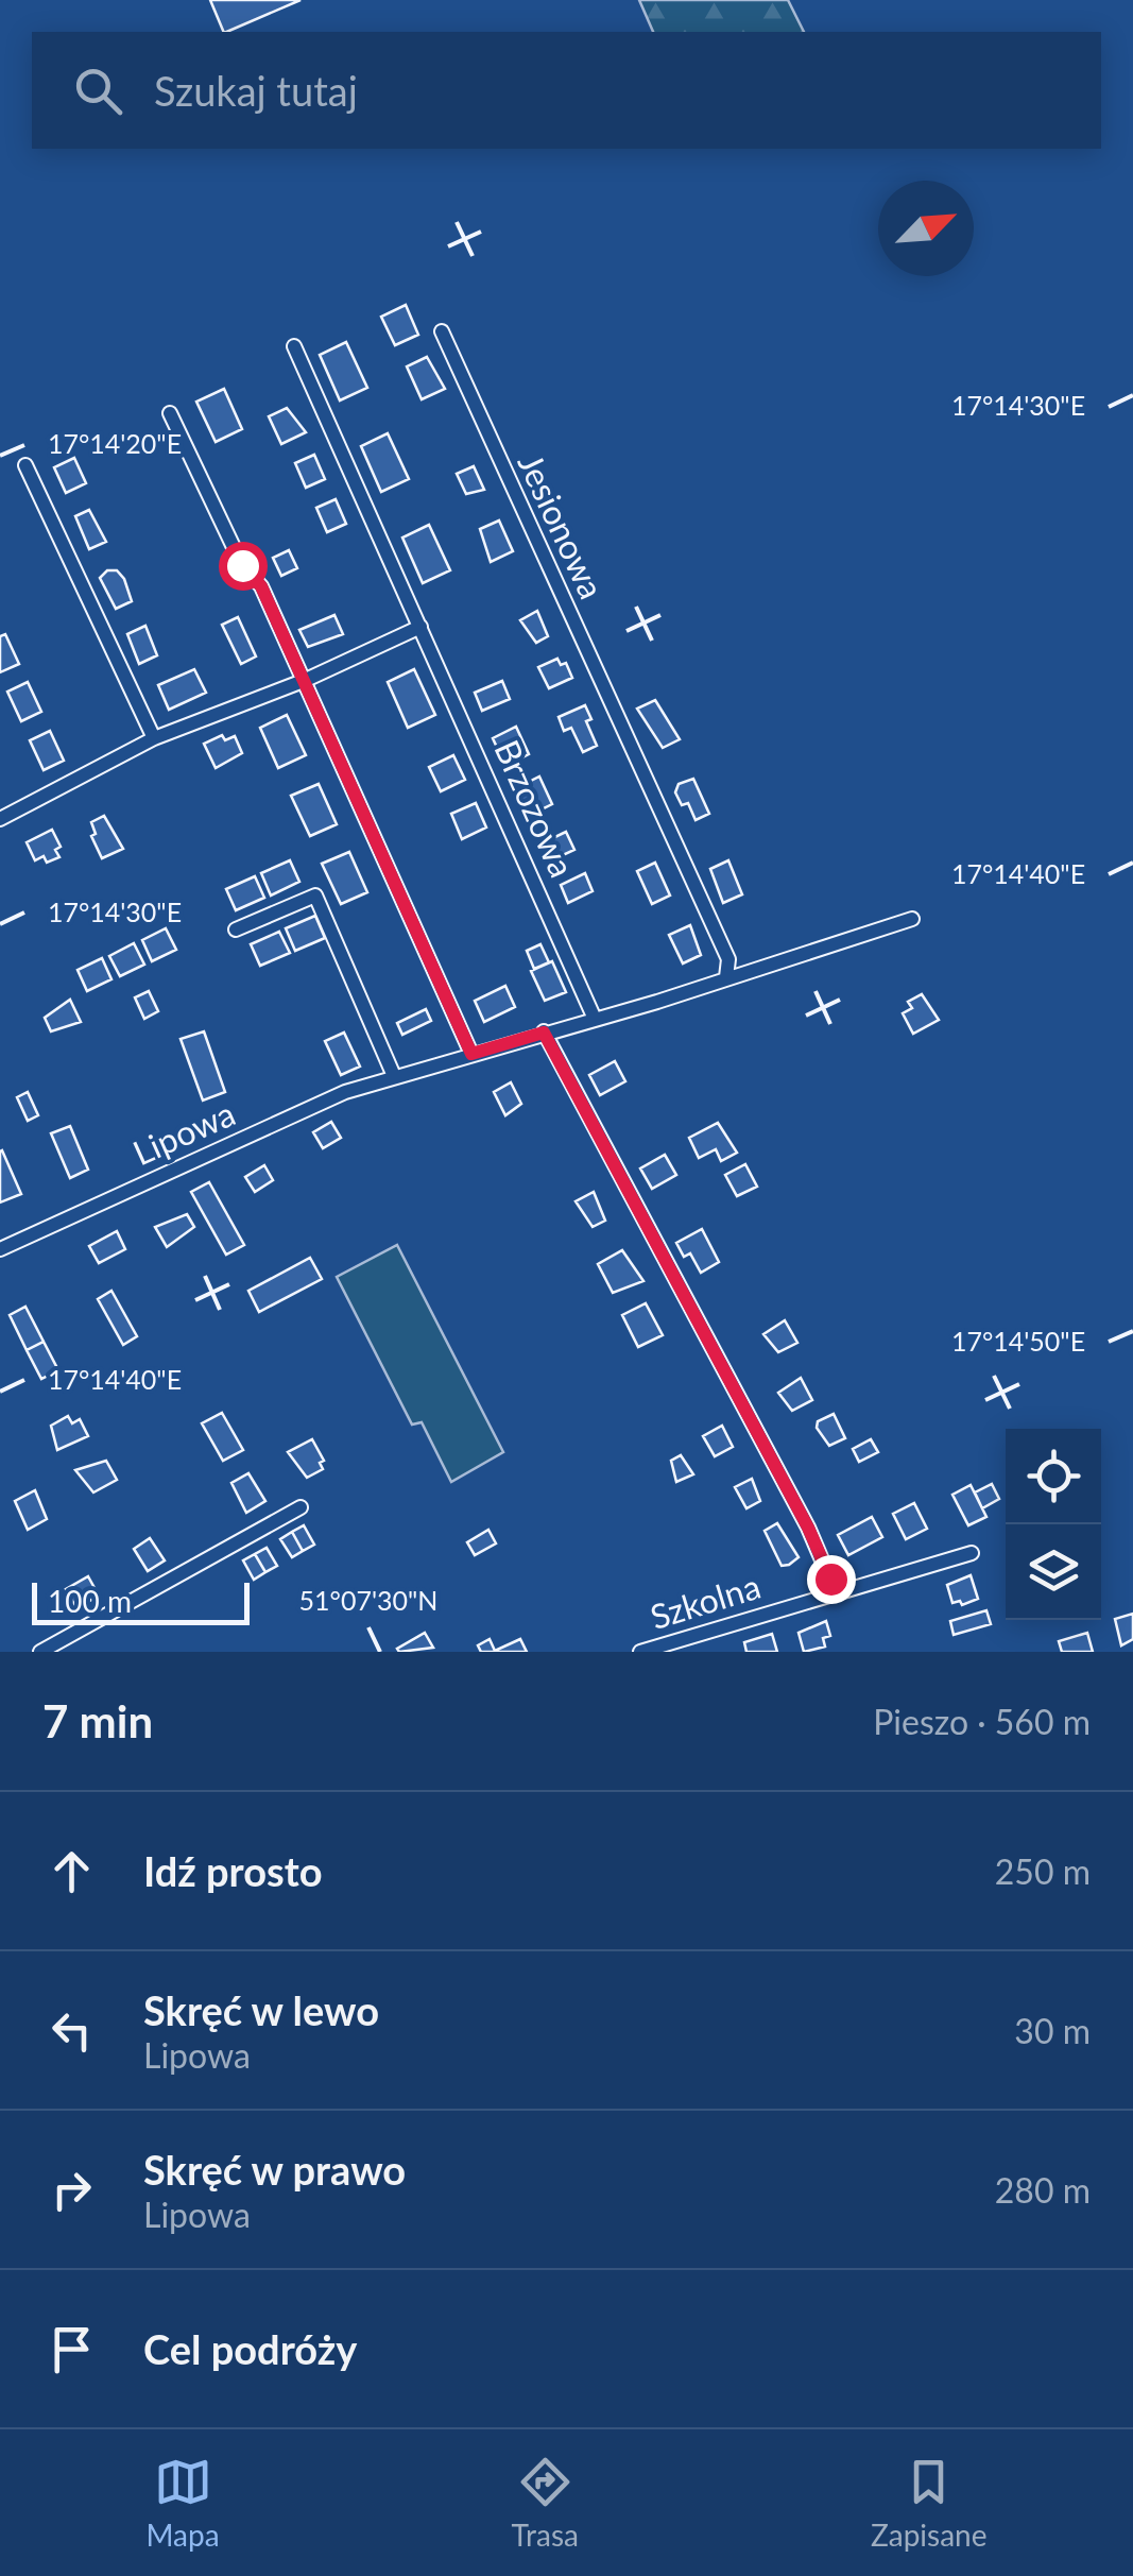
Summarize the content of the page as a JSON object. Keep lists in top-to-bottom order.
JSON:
{
  "streets": {
    "street": [
      "Jesionowa",
      "Brzozowa",
      "Lipowa",
      "Szkolna"
    ]
  },
  "crossings": [
    ["Jesionowa", "Lipowa"],
    ["Brzozowa", "Lipowa"]
  ],
  "scale_bar": "100 m",
  "north": "top right",
  "page": {
    "search": "Szukaj tutaj",
    "scale": "100 m",
    "heading": ["7 min", "Pieszo · 560 m"],
    "list": [
      ["Idź prosto", "250 m"],
      ["Skręć w lewo", "Lipowa", "30 m"],
      ["Skręć w prawo", "Lipowa", "280 m"],
      "Cel podróży"
    ],
    "nav": ["Mapa", "Trasa", "Zapisane"]
  },
  "coordinates": [
    "17°14'30\"E",
    "17°14'20\"E",
    "17°14'40\"E",
    "17°14'50\"E",
    "51°07'30\"N"
  ]
}
